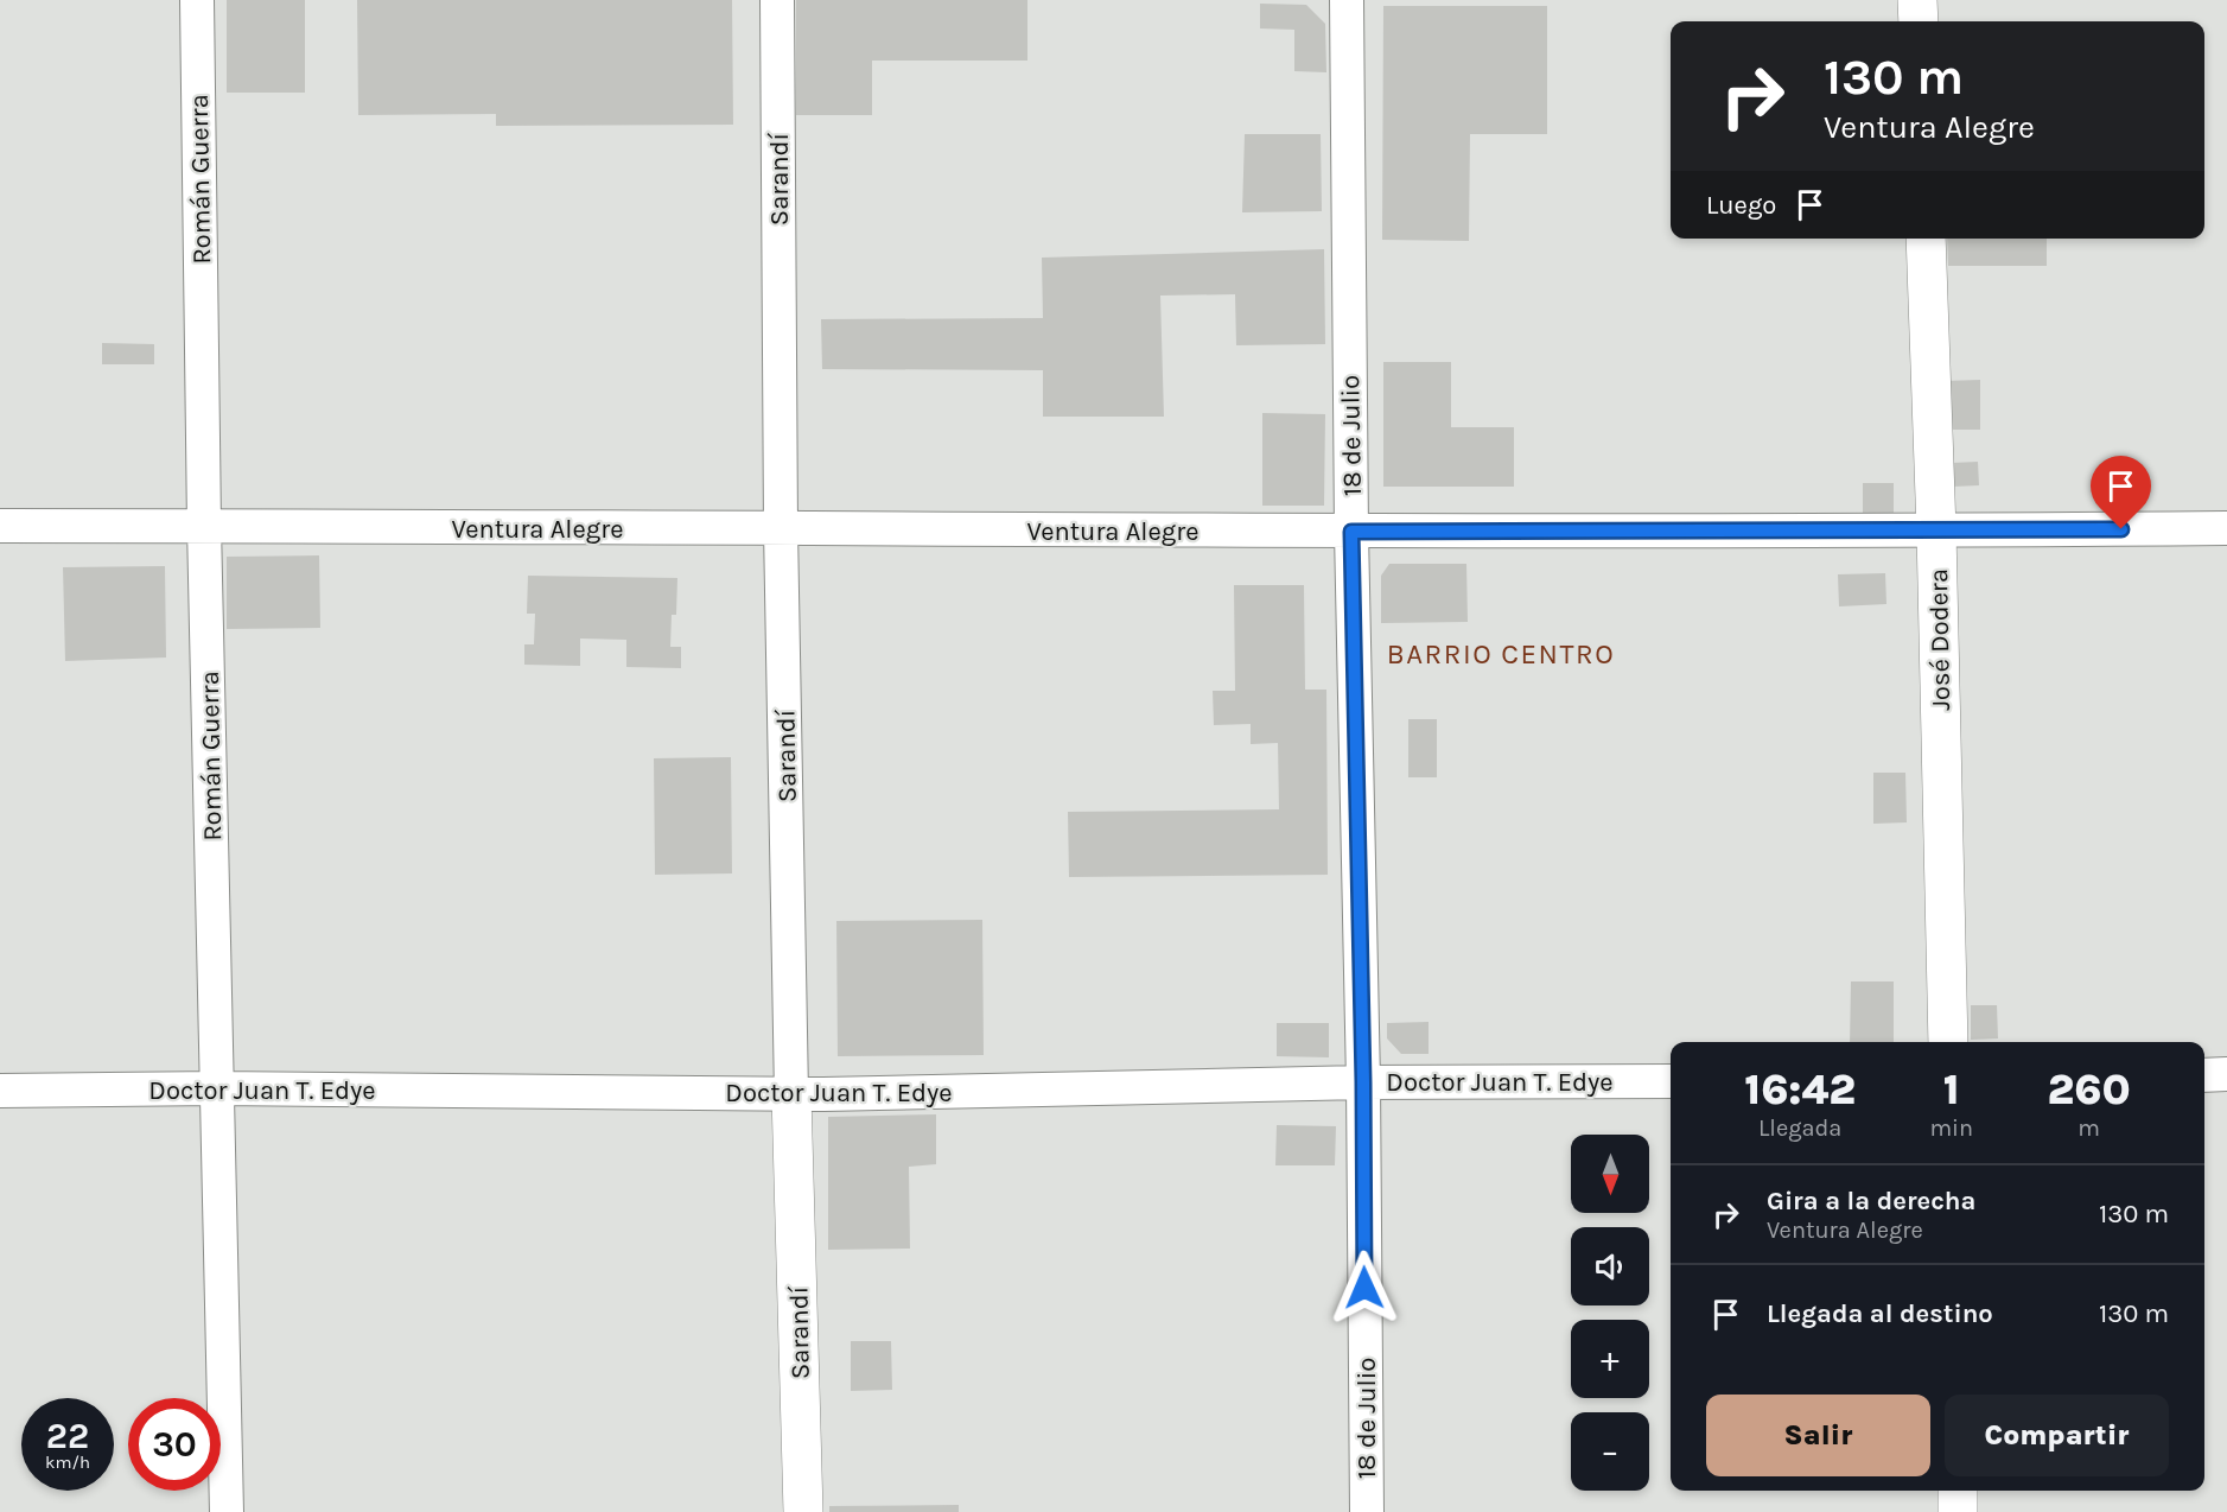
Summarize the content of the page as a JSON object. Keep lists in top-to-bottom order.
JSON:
{
  "streets": {
    "street": [
      "Román Guerra",
      "Sarandí",
      "18 de Julio",
      "Ventura Alegre",
      "José Dodera",
      "Doctor Juan T. Edye"
    ]
  },
  "crossings": [
    ["Román Guerra", "Ventura Alegre"],
    ["Román Guerra", "Doctor Juan T. Edye"],
    ["Sarandí", "Ventura Alegre"],
    ["Sarandí", "Doctor Juan T. Edye"],
    ["18 de Julio", "Ventura Alegre"],
    ["18 de Julio", "Doctor Juan T. Edye"],
    ["Ventura Alegre", "José Dodera"]
  ],
  "districts": ["BARRIO CENTRO"],
  "north": "bottom",
  "page": {
    "turn": ["130 m", "Ventura Alegre"],
    "then": "Luego",
    "eta": [
      "16:42",
      "Llegada",
      "1",
      "min",
      "260",
      "m"
    ],
    "map_buttons": ["+", "−"],
    "list": [
      {
        "name": "Gira a la derecha",
        "note": "Ventura Alegre",
        "value": "130 m"
      },
      {
        "name": "Llegada al destino",
        "value": "130 m"
      }
    ],
    "buttons": ["Salir", "Compartir"],
    "speed": "22 km/h",
    "limit": "30"
  }
}
